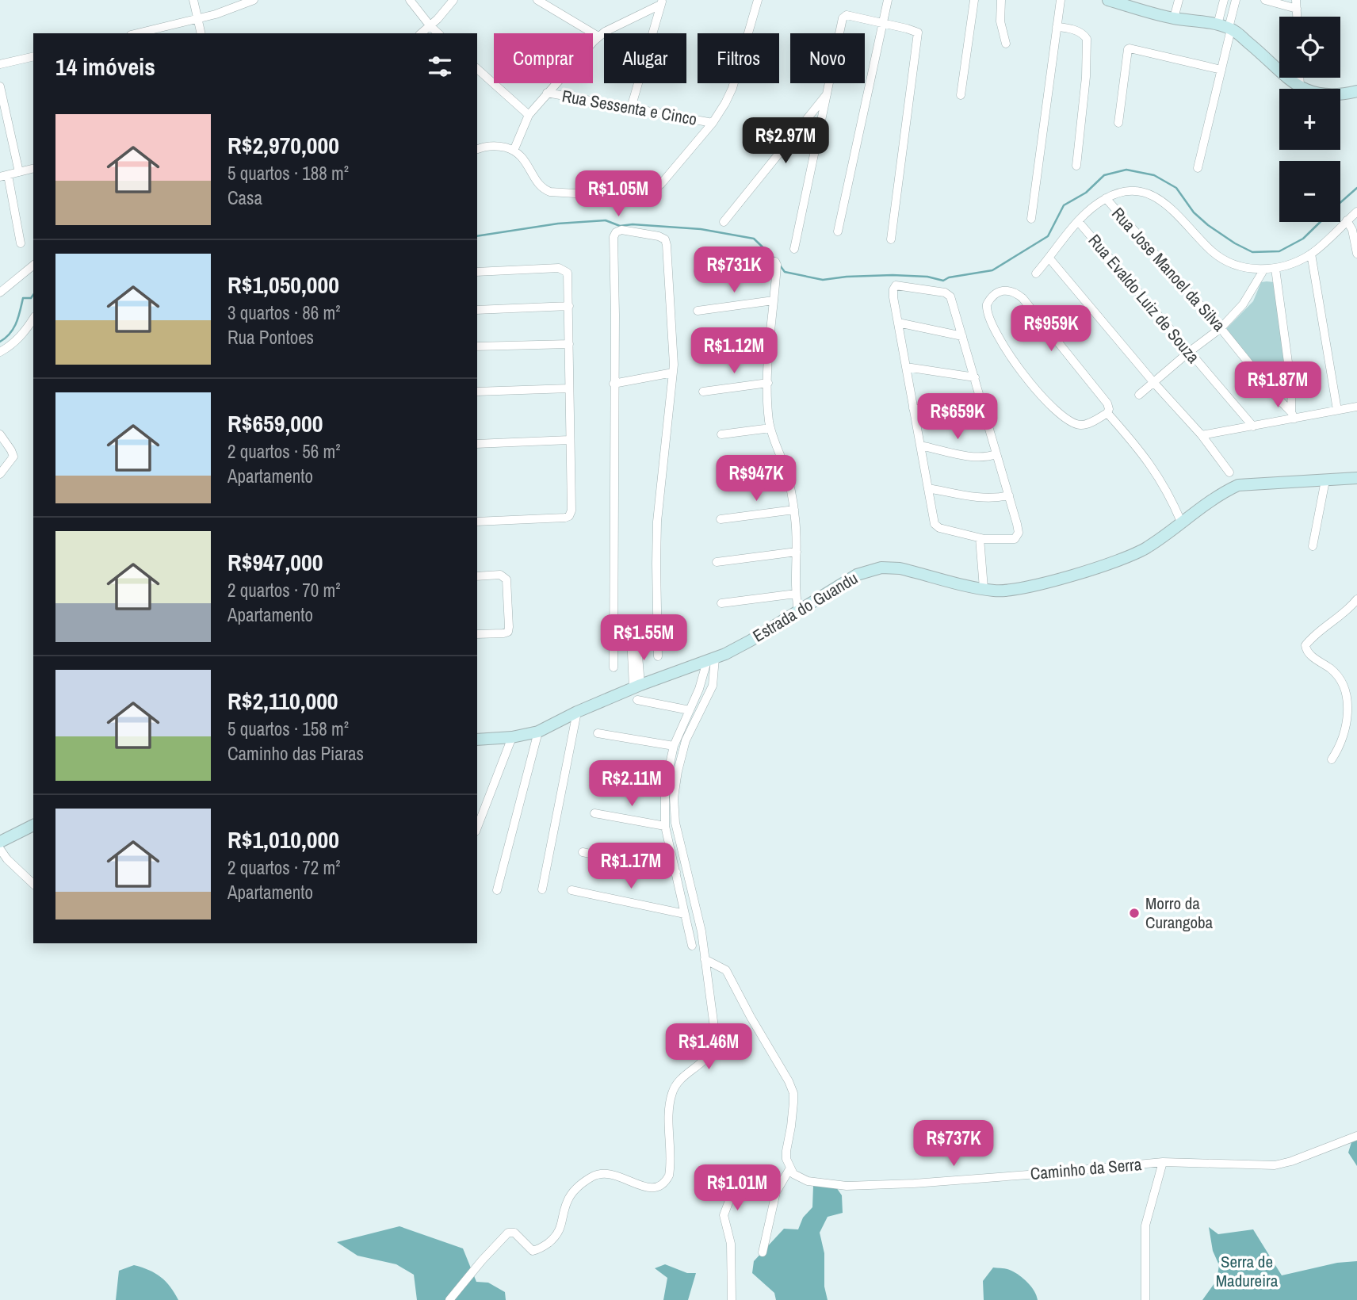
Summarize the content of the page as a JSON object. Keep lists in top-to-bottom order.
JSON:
{
  "streets": {
    "street": [
      "Rua Sessenta e Cinco",
      "Rua Jose Manoel da Silva",
      "Rua Evaldo Luiz de Souza",
      "Estrada do Guandu",
      "Caminho da Serra"
    ]
  },
  "parks": ["Serra de Madureira"],
  "places": ["Morro da Curangoba"],
  "page": {
    "map_buttons": ["+", "−"],
    "chip": [
      "Comprar",
      "Alugar",
      "Filtros",
      "Novo"
    ],
    "heading": "14 imóveis",
    "list": [
      {
        "name": "R$2,970,000",
        "note": "5 quartos · 188 m² · Casa"
      },
      {
        "name": "R$1,050,000",
        "note": "3 quartos · 86 m² · Rua Pontoes"
      },
      {
        "name": "R$659,000",
        "note": "2 quartos · 56 m² · Apartamento"
      },
      {
        "name": "R$947,000",
        "note": "2 quartos · 70 m² · Apartamento"
      },
      {
        "name": "R$2,110,000",
        "note": "5 quartos · 158 m² · Caminho das Piaras"
      },
      {
        "name": "R$1,010,000",
        "note": "2 quartos · 72 m² · Apartamento"
      }
    ],
    "price": [
      "R$2.97M",
      "R$1.05M",
      "R$731K",
      "R$959K",
      "R$1.12M",
      "R$1.87M",
      "R$659K",
      "R$947K",
      "R$1.55M",
      "R$2.11M",
      "R$1.17M",
      "R$1.46M",
      "R$737K",
      "R$1.01M"
    ]
  }
}
